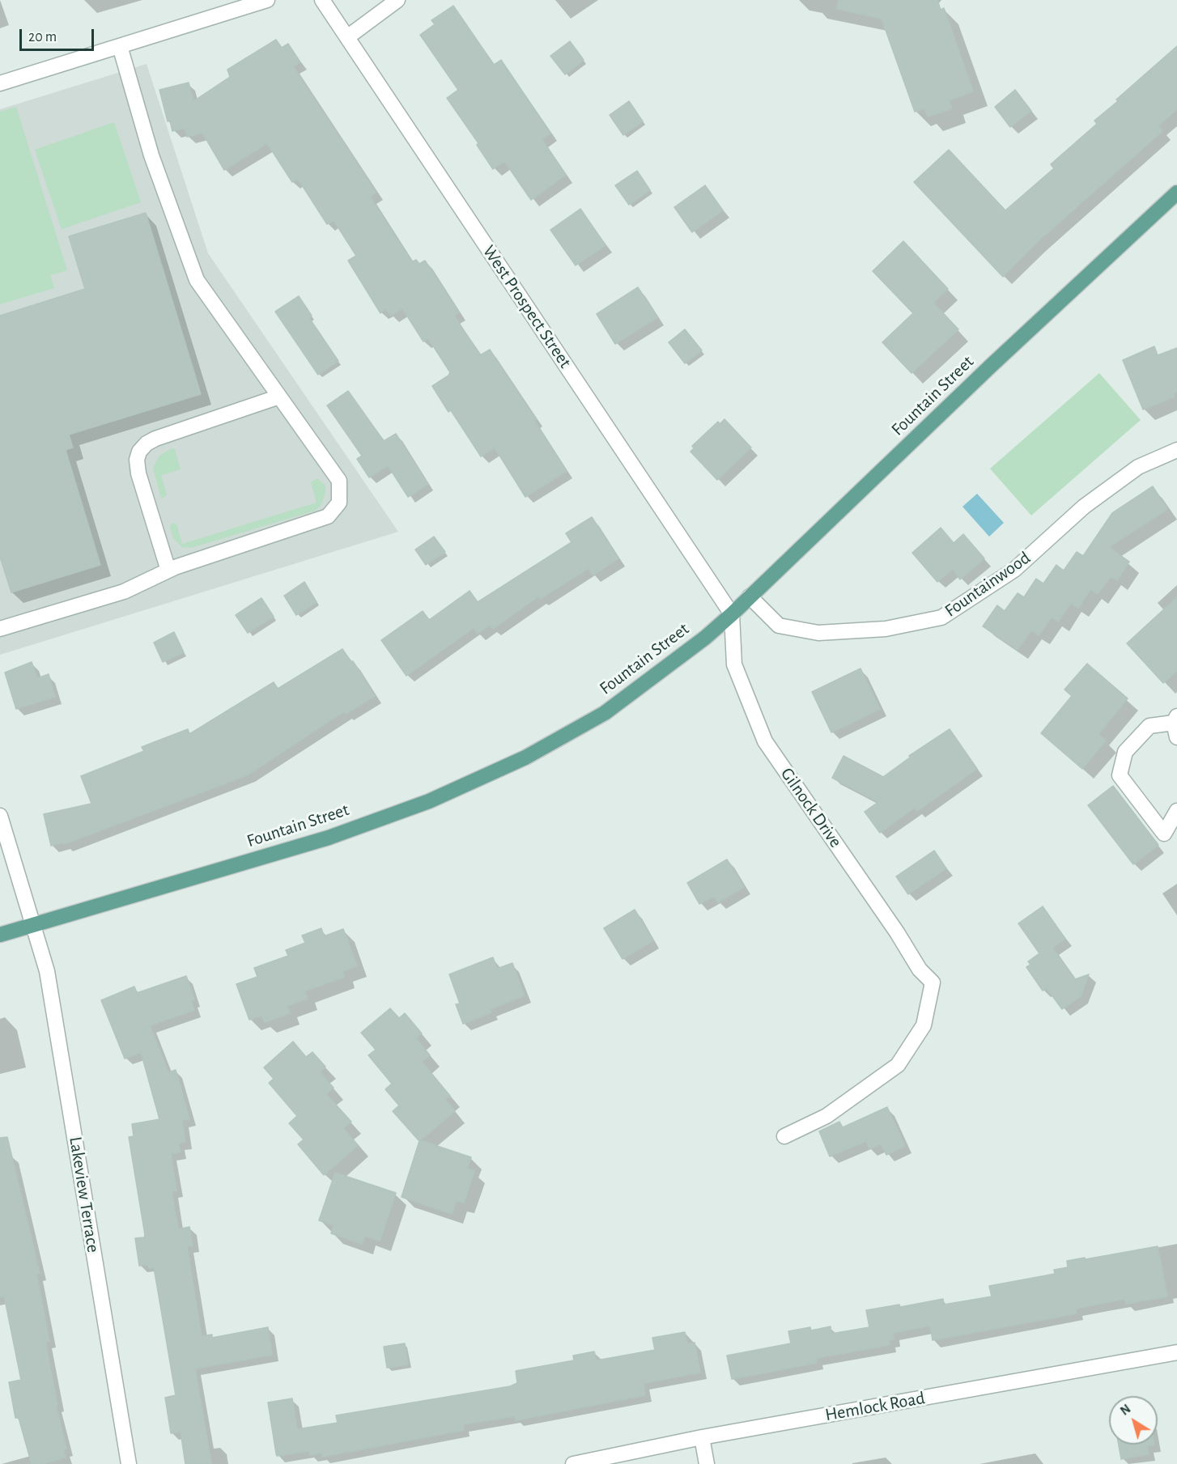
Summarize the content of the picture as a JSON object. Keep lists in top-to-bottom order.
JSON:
{
  "streets": {
    "main road": ["Fountain Street"],
    "street": [
      "West Prospect Street",
      "Fountainwood",
      "Gilnock Drive",
      "Lakeview Terrace",
      "Hemlock Road"
    ]
  },
  "crossings": [
    ["West Prospect Street", "Fountain Street"],
    ["West Prospect Street", "Gilnock Drive"],
    ["Fountain Street", "Fountainwood"],
    ["Fountain Street", "Gilnock Drive"],
    ["Fountain Street", "Lakeview Terrace"]
  ],
  "scale_bar": "20 m",
  "north": "top left"
}
